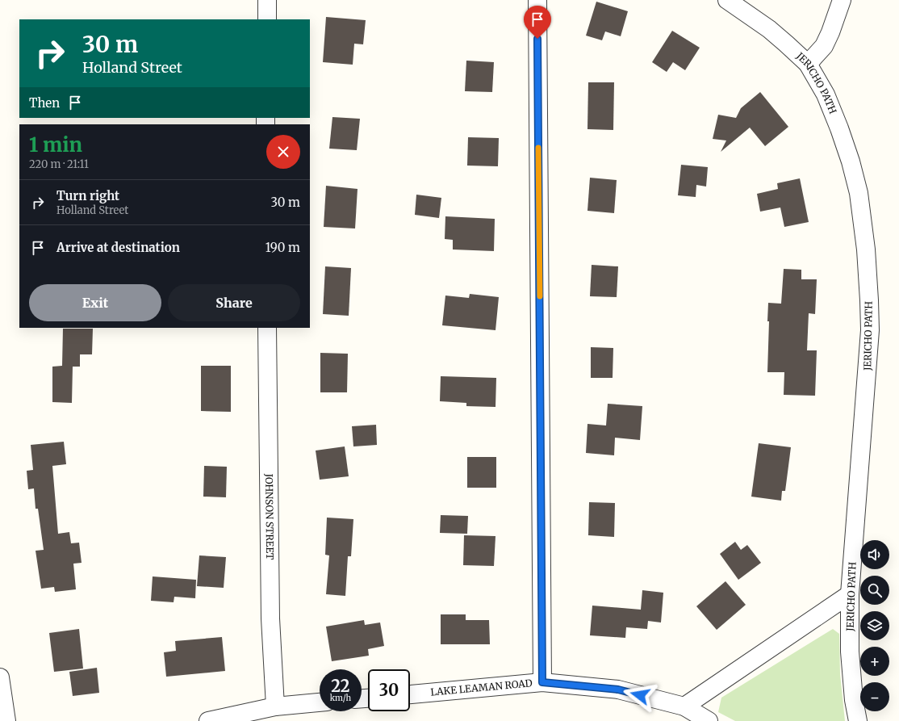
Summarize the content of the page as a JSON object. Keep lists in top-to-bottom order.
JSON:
{
  "streets": {
    "street": ["JERICHO PATH", "JOHNSON STREET", "LAKE LEAMAN ROAD"]
  },
  "page": {
    "turn": ["30 m", "Holland Street"],
    "then": "Then",
    "heading": ["1 min", "220 m · 21:11"],
    "list": [
      {
        "name": "Turn right",
        "note": "Holland Street",
        "value": "30 m"
      },
      {
        "name": "Arrive at destination",
        "value": "190 m"
      }
    ],
    "buttons": ["Exit", "Share"],
    "map_buttons": ["+", "−"],
    "speed": "22 km/h",
    "limit": "30"
  }
}
